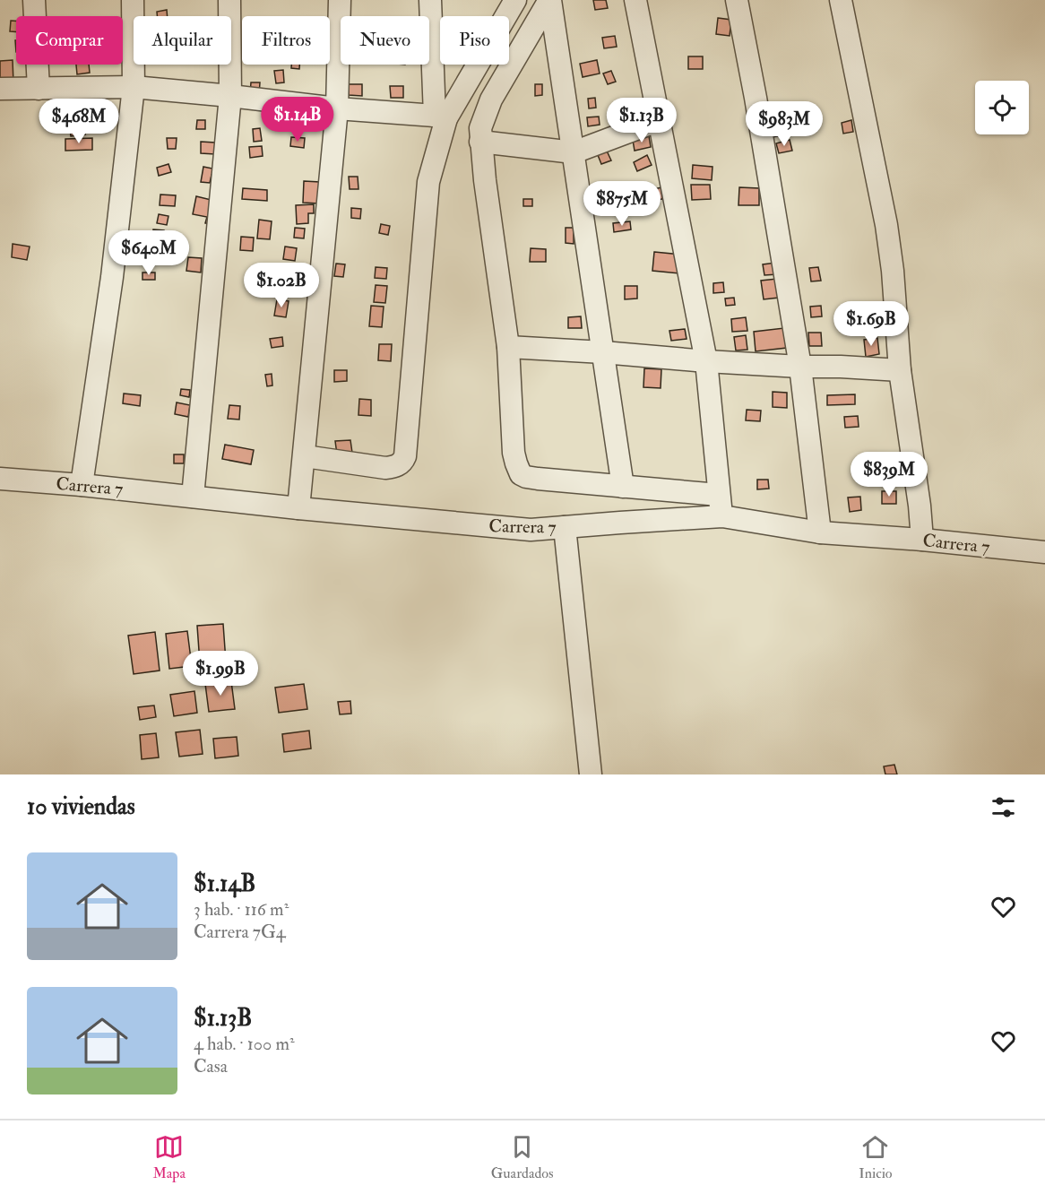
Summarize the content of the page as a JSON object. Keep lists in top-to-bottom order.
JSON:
{
  "streets": {
    "street": ["Carrera 7"]
  },
  "page": {
    "chip": [
      "Comprar",
      "Alquilar",
      "Filtros",
      "Nuevo",
      "Piso"
    ],
    "price": [
      "$1.14B",
      "$1.13B",
      "$468M",
      "$983M",
      "$875M",
      "$640M",
      "$1.02B",
      "$1.69B",
      "$839M",
      "$1.99B"
    ],
    "heading": "10 viviendas",
    "list": [
      {
        "name": "$1.14B",
        "note": "3 hab. · 116 m² · Carrera 7G4"
      },
      {
        "name": "$1.13B",
        "note": "4 hab. · 100 m² · Casa"
      }
    ],
    "tabs": ["Mapa", "Guardados", "Inicio"]
  }
}
